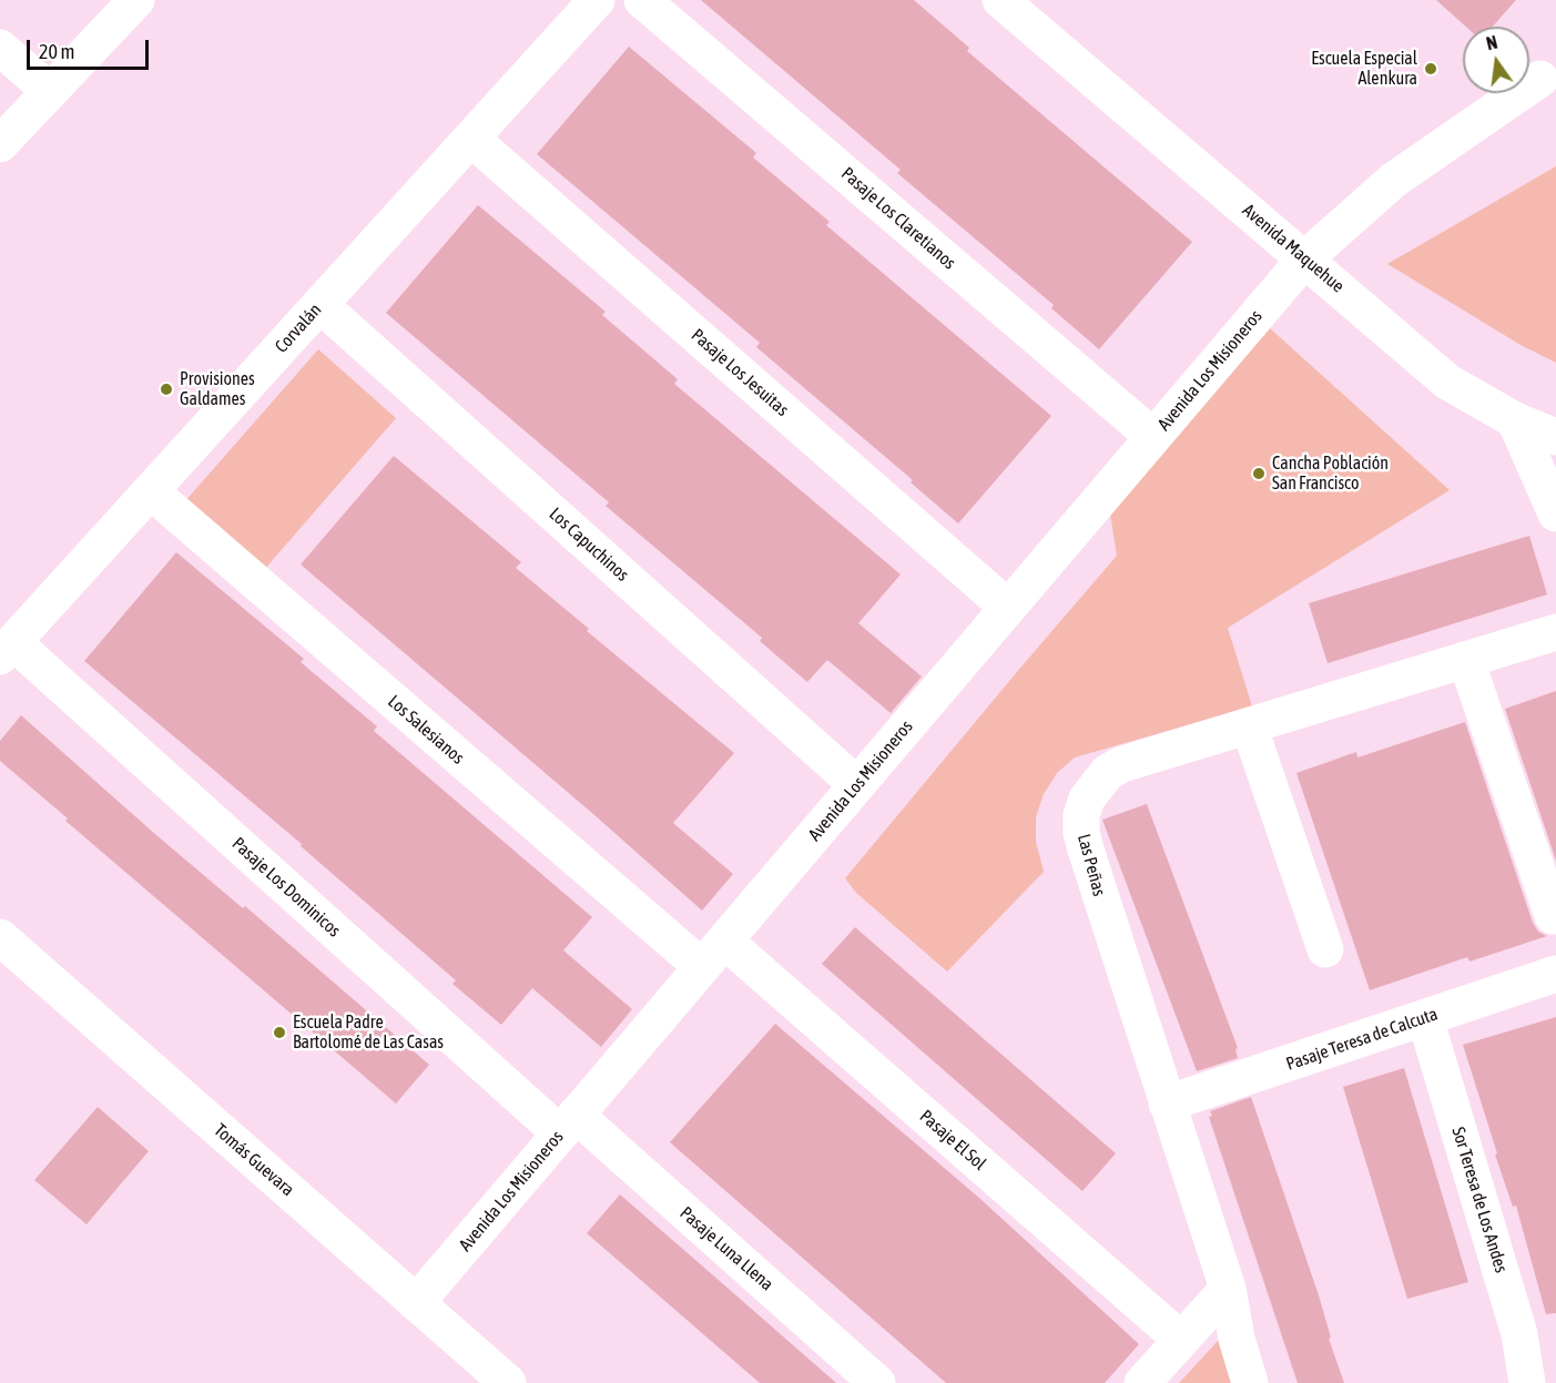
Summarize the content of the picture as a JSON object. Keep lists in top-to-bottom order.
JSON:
{
  "streets": {
    "street": [
      "Pasaje Los Claretianos",
      "Avenida Maquehue",
      "Corvalán",
      "Avenida Los Misioneros",
      "Pasaje Los Jesuitas",
      "Los Capuchinos",
      "Los Salesianos",
      "Las Peñas",
      "Pasaje Los Dominicos",
      "Pasaje Teresa de Calcuta",
      "Pasaje El Sol",
      "Tomás Guevara",
      "Sor Teresa de Los Andes",
      "Pasaje Luna Llena"
    ]
  },
  "crossings": [
    ["Pasaje Los Claretianos", "Avenida Los Misioneros"],
    ["Avenida Maquehue", "Avenida Los Misioneros"],
    ["Corvalán", "Pasaje Los Jesuitas"],
    ["Corvalán", "Los Capuchinos"],
    ["Corvalán", "Los Salesianos"],
    ["Corvalán", "Pasaje Los Dominicos"],
    ["Avenida Los Misioneros", "Pasaje Los Jesuitas"],
    ["Avenida Los Misioneros", "Los Capuchinos"],
    ["Avenida Los Misioneros", "Los Salesianos"],
    ["Avenida Los Misioneros", "Pasaje Los Dominicos"],
    ["Avenida Los Misioneros", "Pasaje El Sol"],
    ["Avenida Los Misioneros", "Tomás Guevara"],
    ["Avenida Los Misioneros", "Pasaje Luna Llena"],
    ["Los Salesianos", "Pasaje El Sol"],
    ["Las Peñas", "Pasaje Teresa de Calcuta"],
    ["Pasaje Los Dominicos", "Pasaje Luna Llena"],
    ["Pasaje Teresa de Calcuta", "Sor Teresa de Los Andes"]
  ],
  "places": [
    "Escuela Especial Alenkura",
    "Provisiones Galdames",
    "Cancha Población San Francisco",
    "Escuela Padre Bartolomé de Las Casas"
  ],
  "scale_bar": "20 m",
  "north": "top"
}
